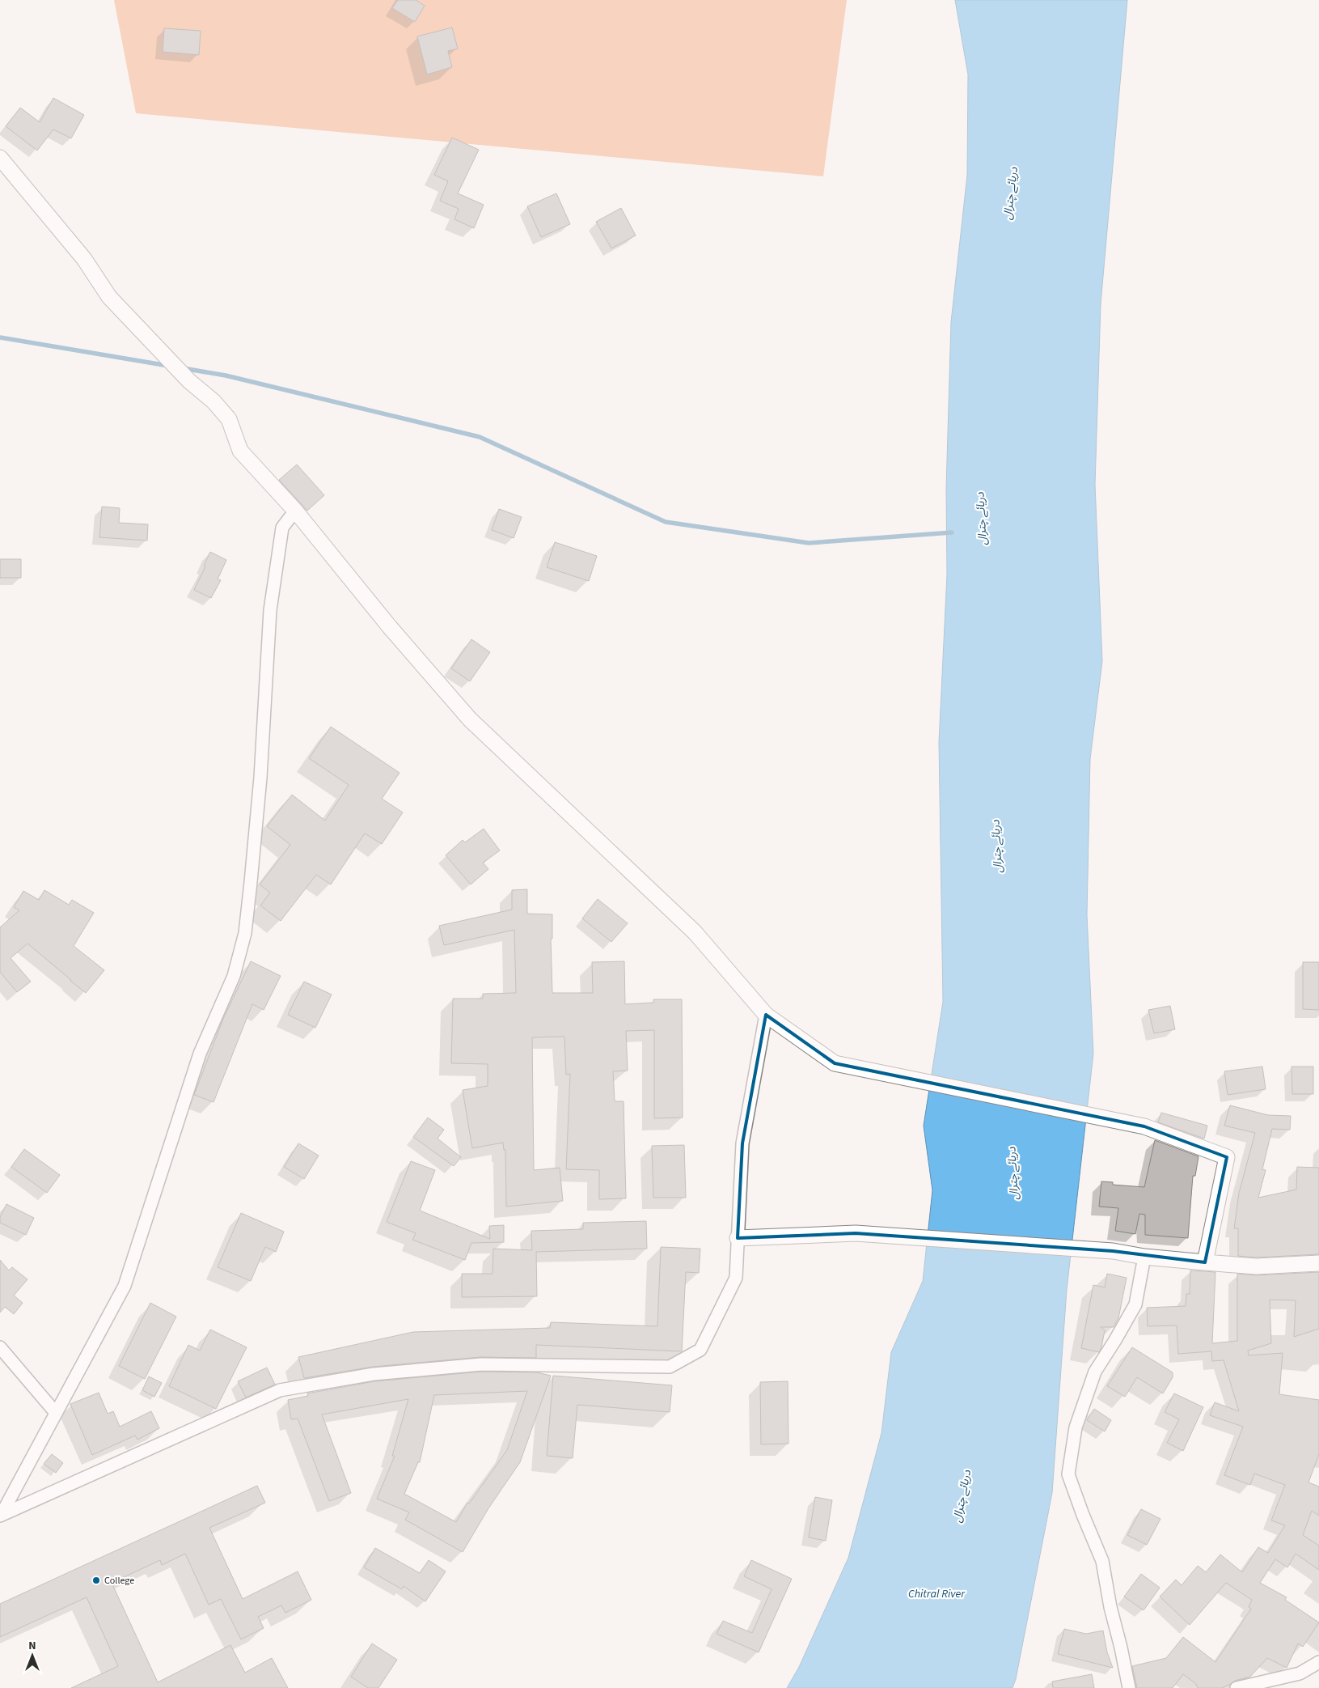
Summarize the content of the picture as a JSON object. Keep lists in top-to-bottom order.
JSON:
{
  "water": ["دریائے چترال", "Chitral River"],
  "places": ["College"],
  "north": "top"
}
